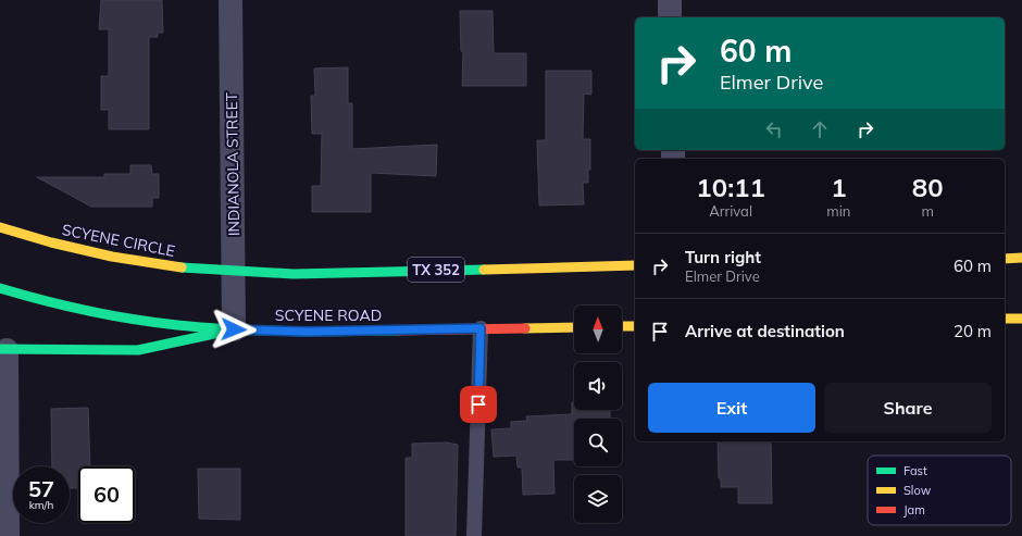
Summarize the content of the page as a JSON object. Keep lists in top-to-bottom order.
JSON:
{
  "streets": {
    "main road": ["SCYENE CIRCLE", "TX 352", "SCYENE ROAD"],
    "street": ["INDIANOLA STREET"]
  },
  "crossings": [
    ["INDIANOLA STREET", "SCYENE CIRCLE"],
    ["INDIANOLA STREET", "TX 352"],
    ["INDIANOLA STREET", "SCYENE ROAD"],
    ["SCYENE CIRCLE", "TX 352"]
  ],
  "legend": ["Fast", "Slow", "Jam"],
  "north": "top",
  "page": {
    "turn": ["60 m", "Elmer Drive"],
    "eta": [
      "10:11",
      "Arrival",
      "1",
      "min",
      "80",
      "m"
    ],
    "list": [
      {
        "name": "Turn right",
        "note": "Elmer Drive",
        "value": "60 m"
      },
      {
        "name": "Arrive at destination",
        "value": "20 m"
      }
    ],
    "buttons": ["Exit", "Share"],
    "speed": "57 km/h",
    "limit": "60"
  }
}
